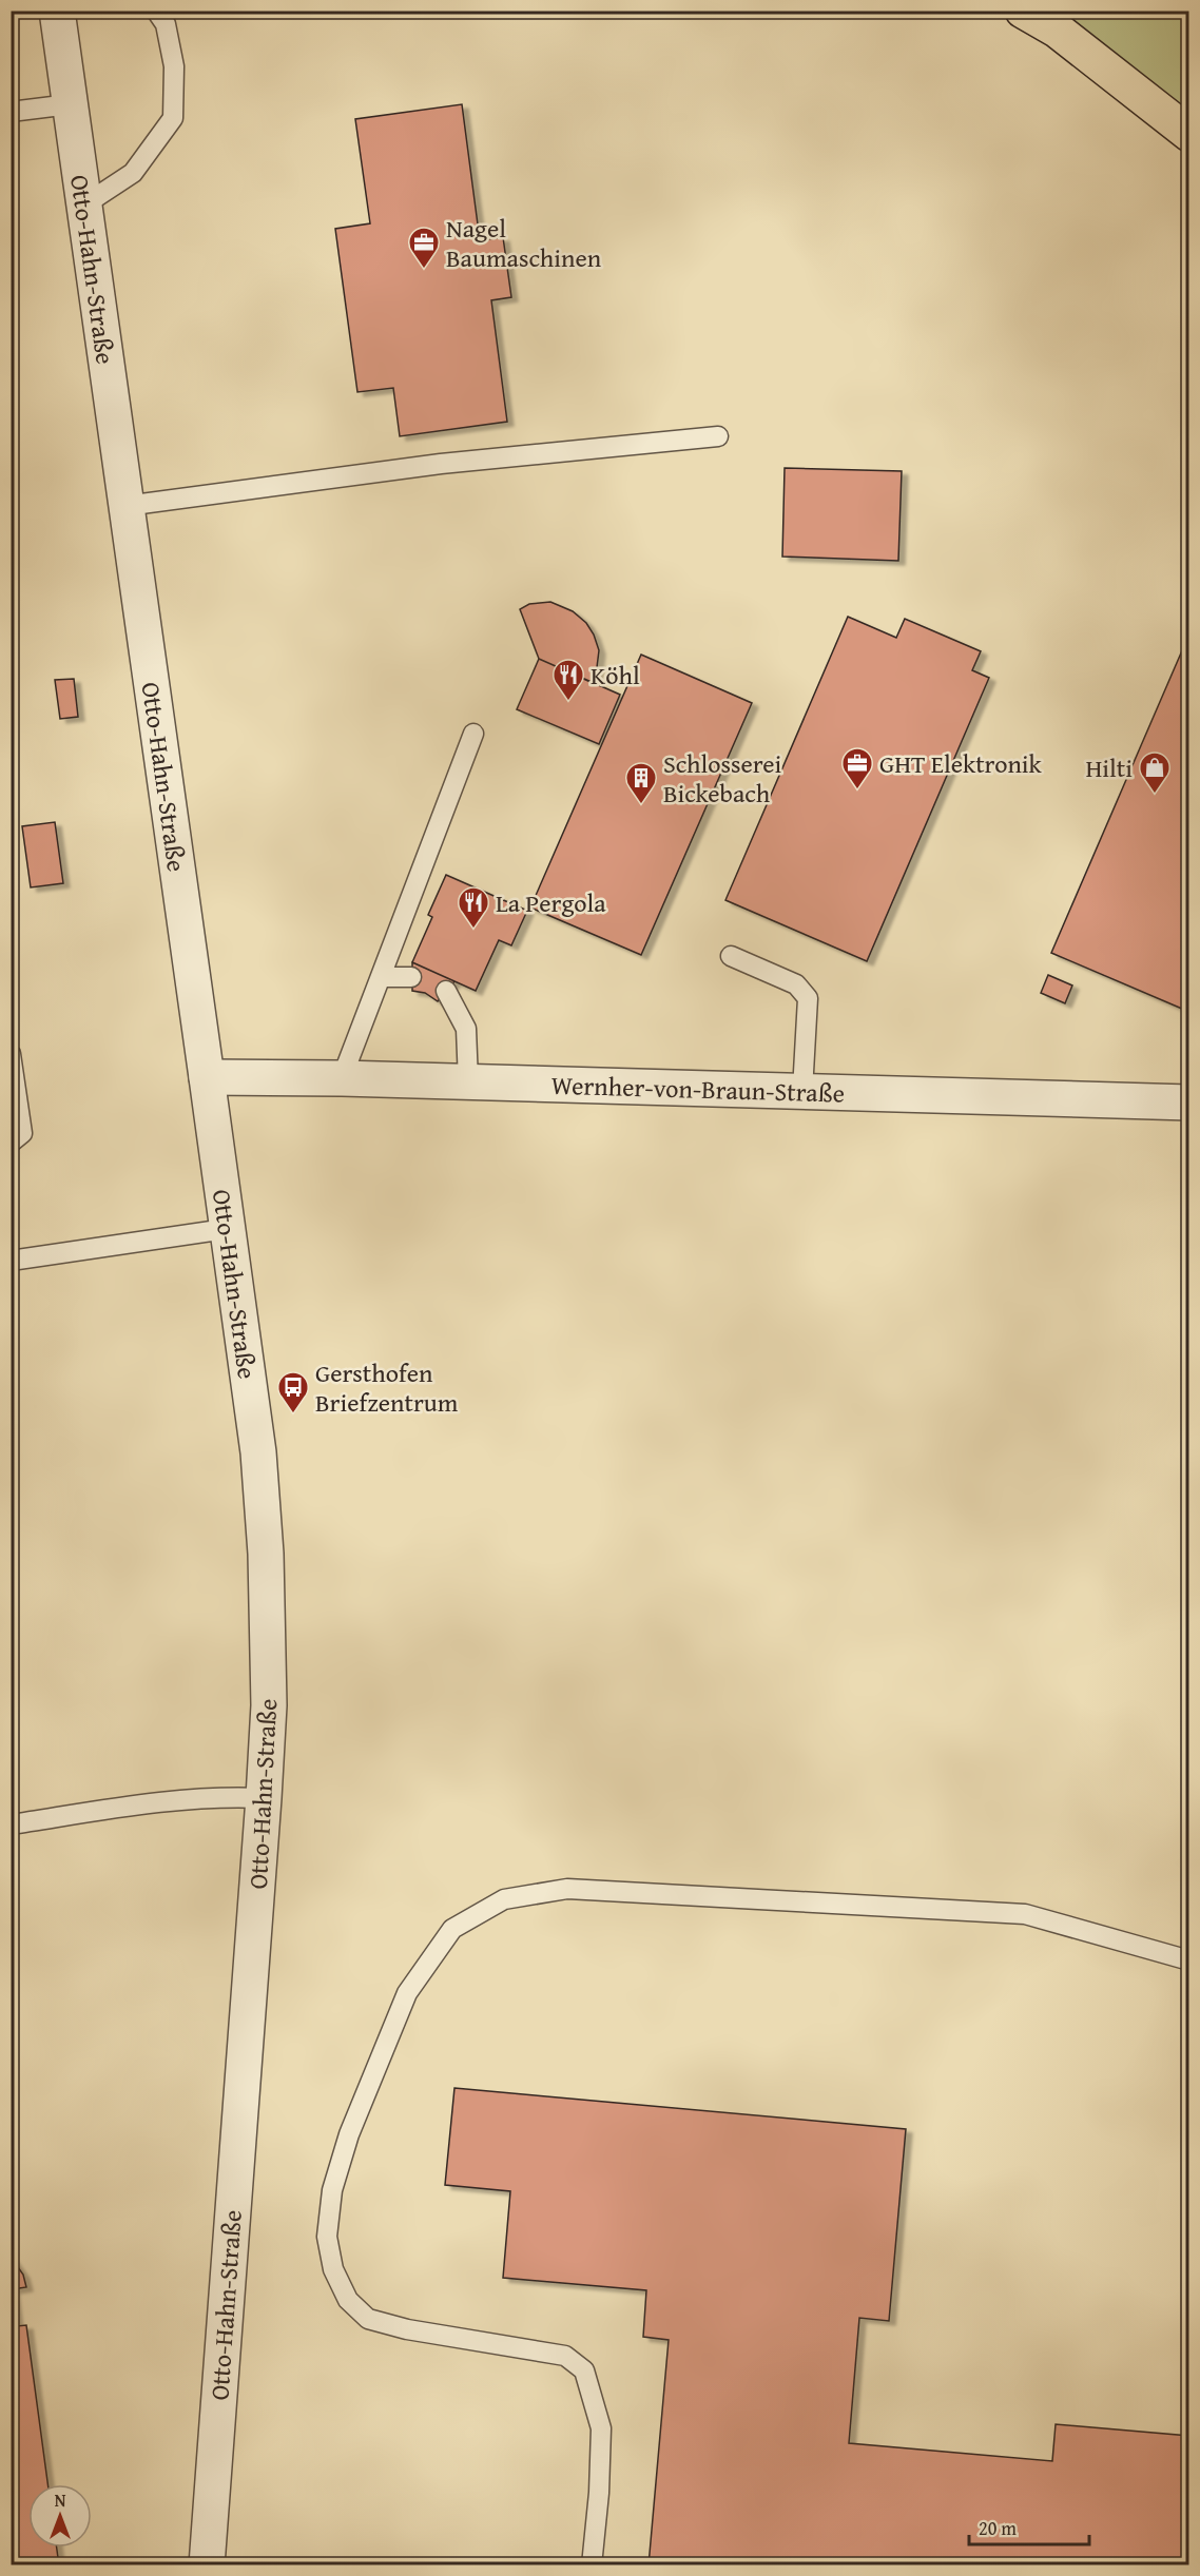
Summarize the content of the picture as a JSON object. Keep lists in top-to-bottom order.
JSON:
{
  "streets": {
    "street": ["Otto-Hahn-Straße", "Wernher-von-Braun-Straße"]
  },
  "crossings": [
    ["Otto-Hahn-Straße", "Wernher-von-Braun-Straße"]
  ],
  "places": {
    "office": ["Nagel Baumaschinen", "GHT Elektronik"],
    "restaurant": ["Köhl", "La Pergola"],
    "shop": ["Hilti"],
    "building": ["Schlosserei Bickebach"],
    "bus stop": ["Gersthofen Briefzentrum"]
  },
  "scale_bar": "20 m",
  "north": "top"
}
